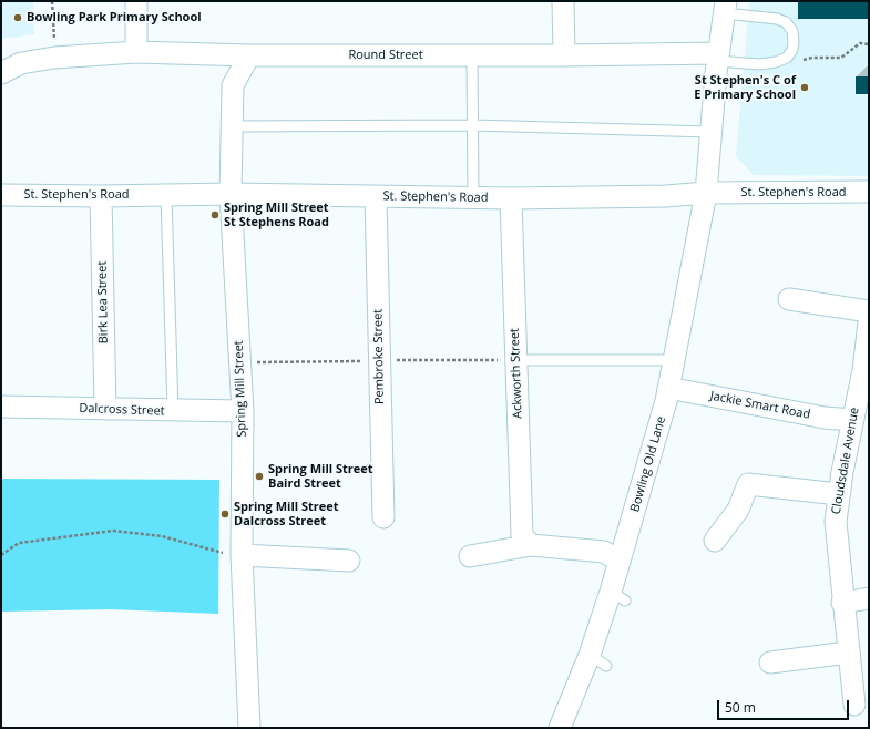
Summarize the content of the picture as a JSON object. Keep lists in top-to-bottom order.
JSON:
{
  "streets": {
    "street": [
      "Round Street",
      "St. Stephen's Road",
      "Birk Lea Street",
      "Pembroke Street",
      "Ackworth Street",
      "Spring Mill Street",
      "Jackie Smart Road",
      "Dalcross Street",
      "Cloudsdale Avenue",
      "Bowling Old Lane"
    ]
  },
  "crossings": [
    ["Round Street", "Spring Mill Street"],
    ["Round Street", "Bowling Old Lane"],
    ["St. Stephen's Road", "Birk Lea Street"],
    ["St. Stephen's Road", "Pembroke Street"],
    ["St. Stephen's Road", "Ackworth Street"],
    ["St. Stephen's Road", "Spring Mill Street"],
    ["St. Stephen's Road", "Bowling Old Lane"],
    ["Birk Lea Street", "Dalcross Street"],
    ["Spring Mill Street", "Dalcross Street"],
    ["Jackie Smart Road", "Cloudsdale Avenue"],
    ["Jackie Smart Road", "Bowling Old Lane"]
  ],
  "places": [
    "Bowling Park Primary School",
    "St Stephen's C of E Primary School",
    "Spring Mill Street St Stephens Road",
    "Spring Mill Street Baird Street",
    "Spring Mill Street Dalcross Street"
  ],
  "scale_bar": "50 m"
}
